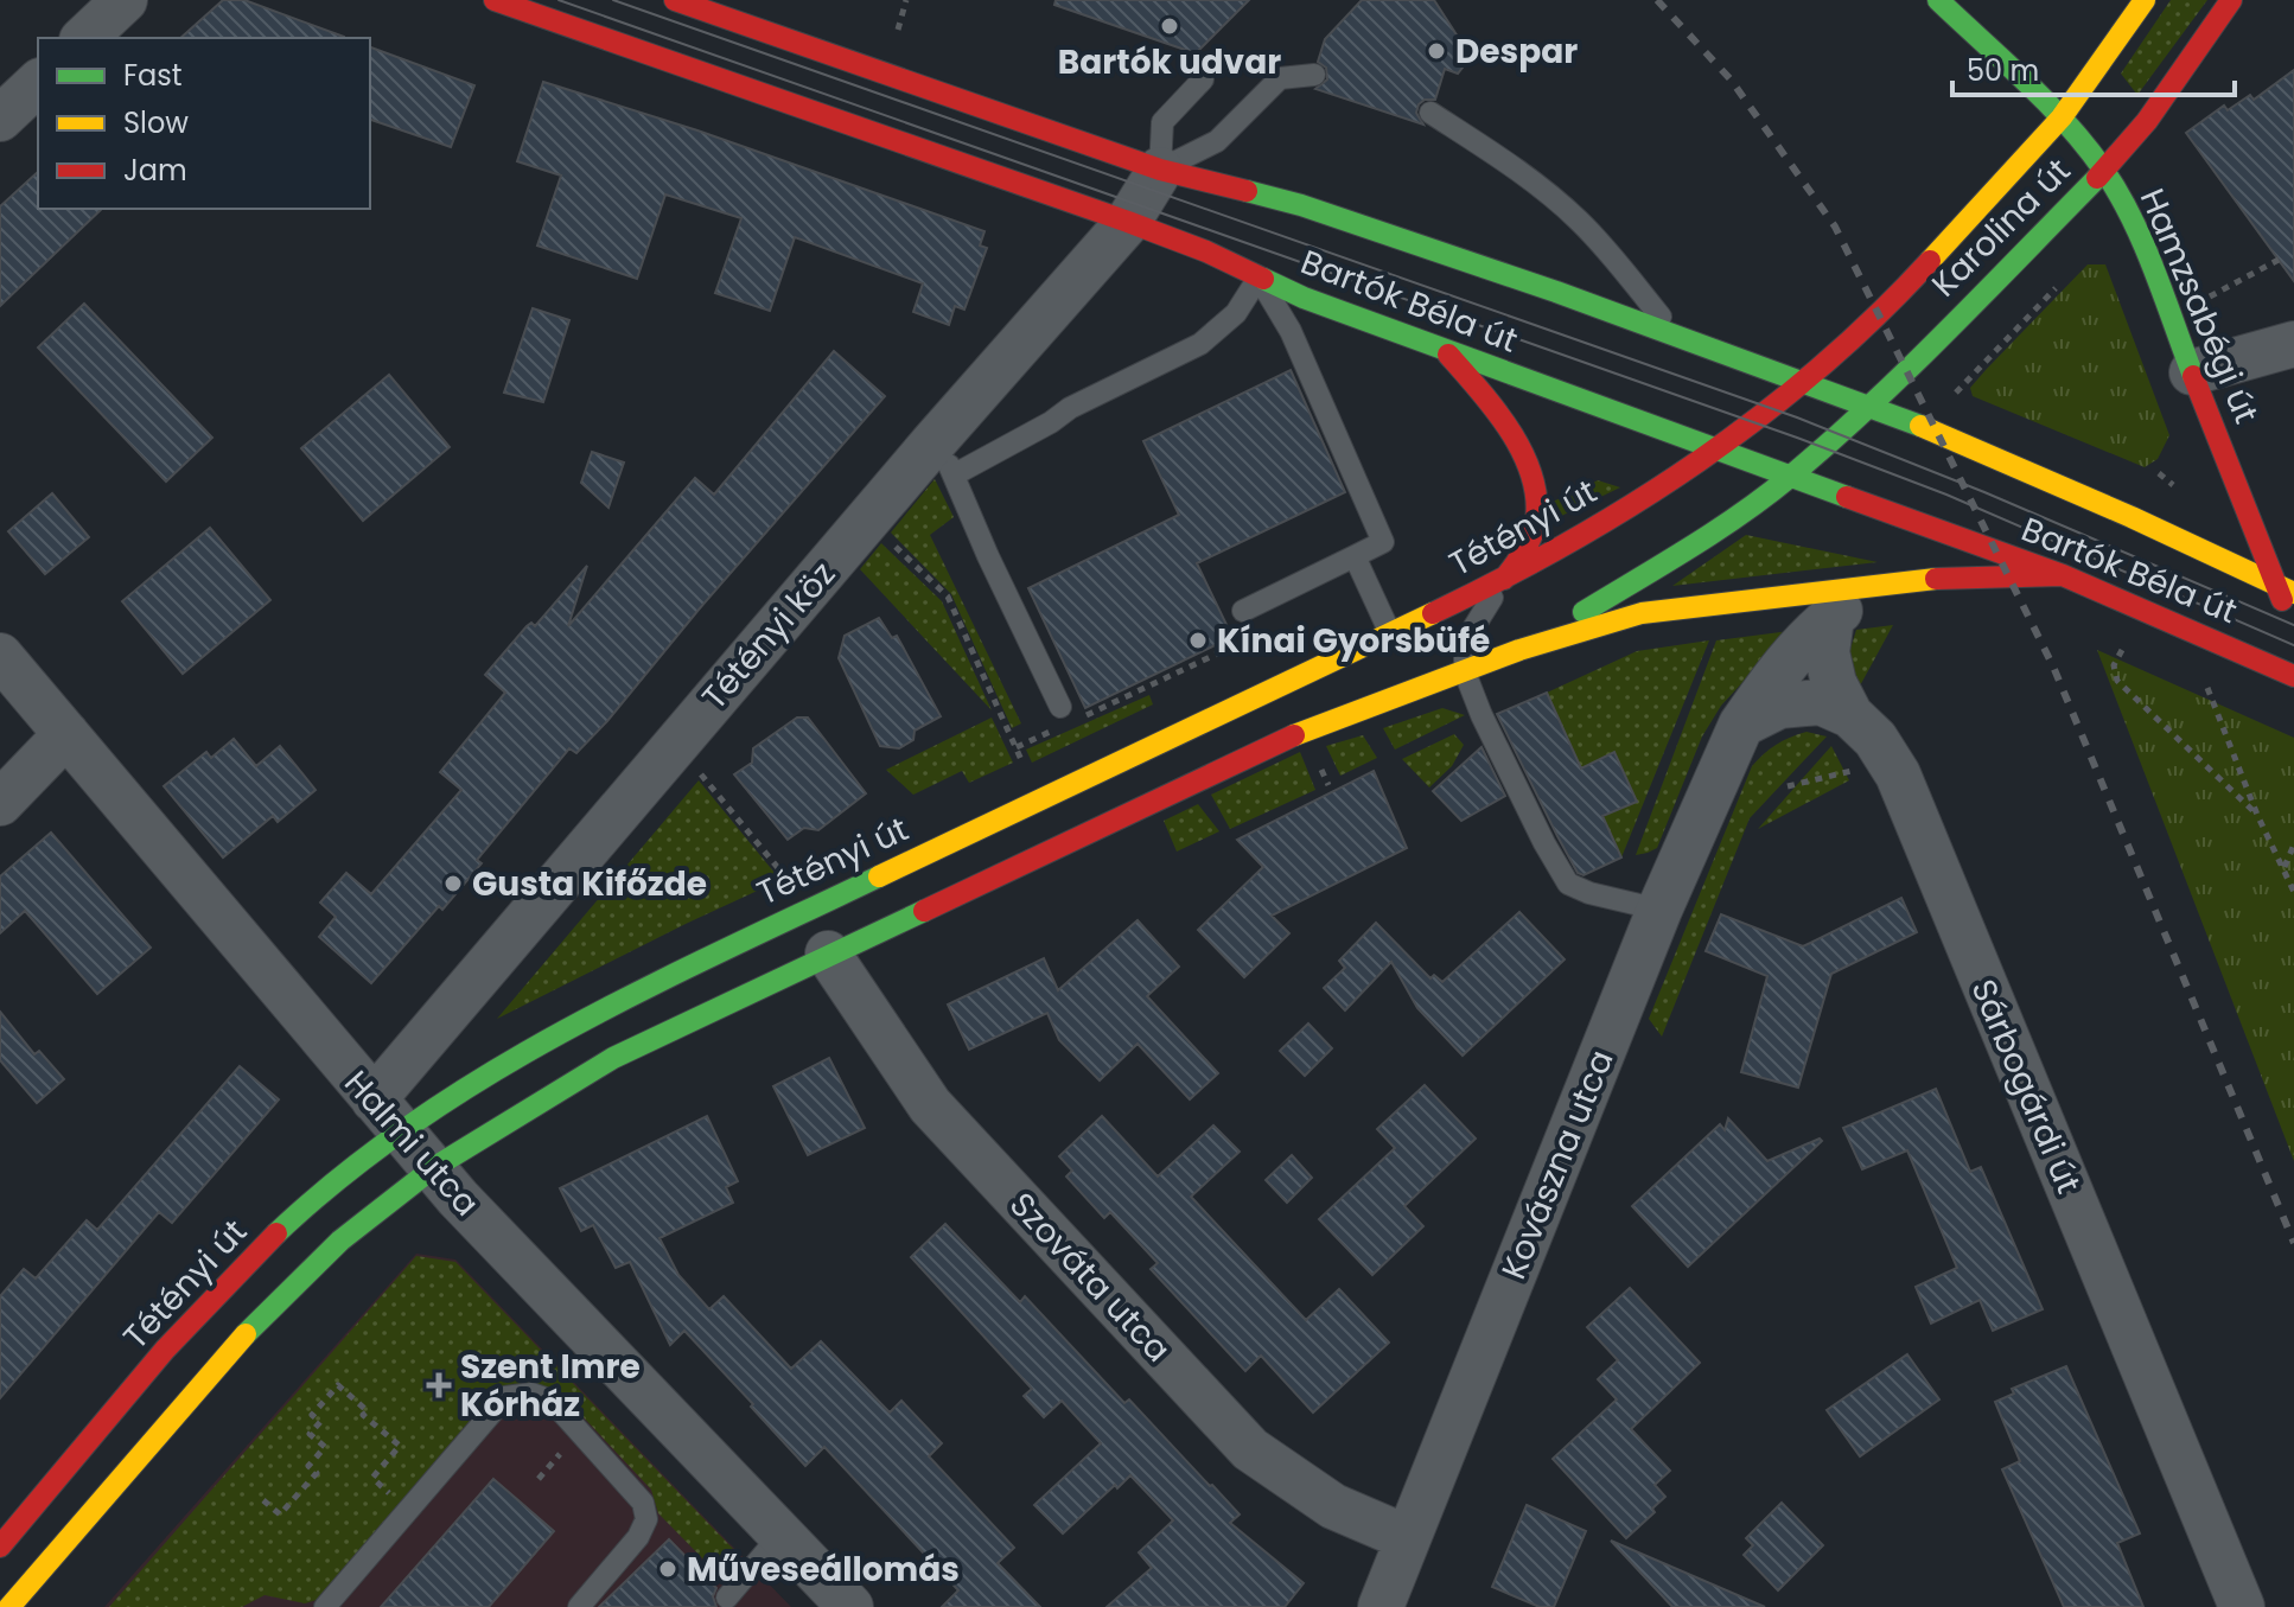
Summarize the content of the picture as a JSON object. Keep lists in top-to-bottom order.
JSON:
{
  "streets": {
    "street": [
      "Karolina út",
      "Bartók Béla út",
      "Hamzsabégi út",
      "Tétényi út",
      "Tétényi köz",
      "Sárbogárdi út",
      "Halmi utca",
      "Kovászna utca",
      "Szováta utca"
    ]
  },
  "crossings": [
    ["Karolina út", "Bartók Béla út"],
    ["Karolina út", "Hamzsabégi út"],
    ["Bartók Béla út", "Hamzsabégi út"],
    ["Bartók Béla út", "Tétényi út"],
    ["Bartók Béla út", "Tétényi köz"],
    ["Tétényi út", "Tétényi köz"],
    ["Tétényi út", "Halmi utca"],
    ["Tétényi köz", "Halmi utca"],
    ["Sárbogárdi út", "Kovászna utca"],
    ["Kovászna utca", "Szováta utca"]
  ],
  "places": {
    "other": [
      "Bartók udvar",
      "Despar",
      "Kínai Gyorsbüfé",
      "Gusta Kifőzde",
      "Műveseállomás"
    ],
    "health": ["Szent Imre Kórház"]
  },
  "legend": ["Fast", "Slow", "Jam"],
  "scale_bar": "50 m"
}
